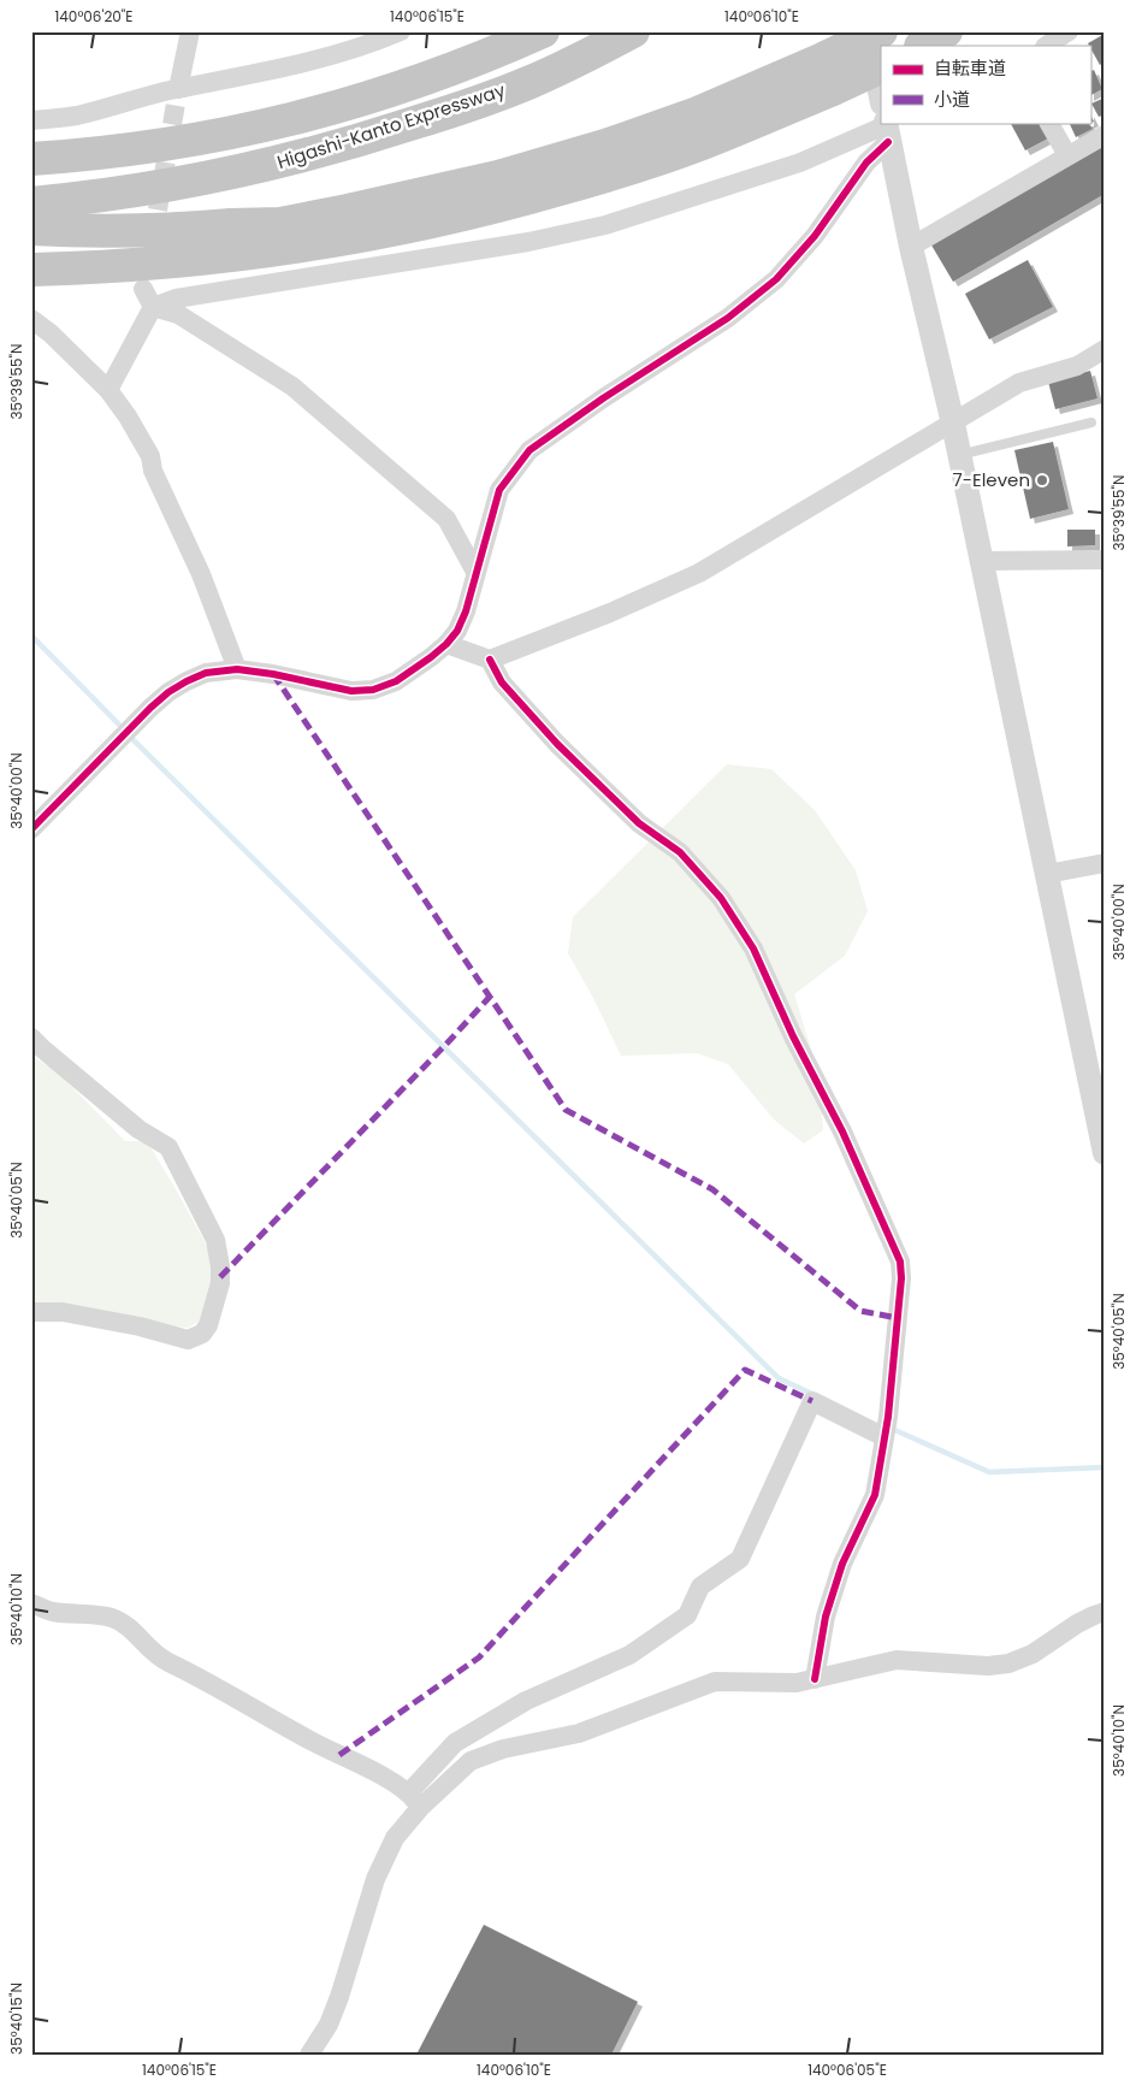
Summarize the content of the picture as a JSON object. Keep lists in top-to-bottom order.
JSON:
{
  "streets": {
    "highway": ["Higashi-Kanto Expressway"]
  },
  "places": ["7-Eleven"],
  "legend": ["自転車道", "小道"],
  "coordinates": [
    "140°06'20\"E",
    "140°06'15\"E",
    "140°06'10\"E",
    "35°39'55\"N",
    "35°40'00\"N",
    "35°40'05\"N",
    "35°40'10\"N",
    "35°40'15\"N",
    "140°06'05\"E"
  ]
}
